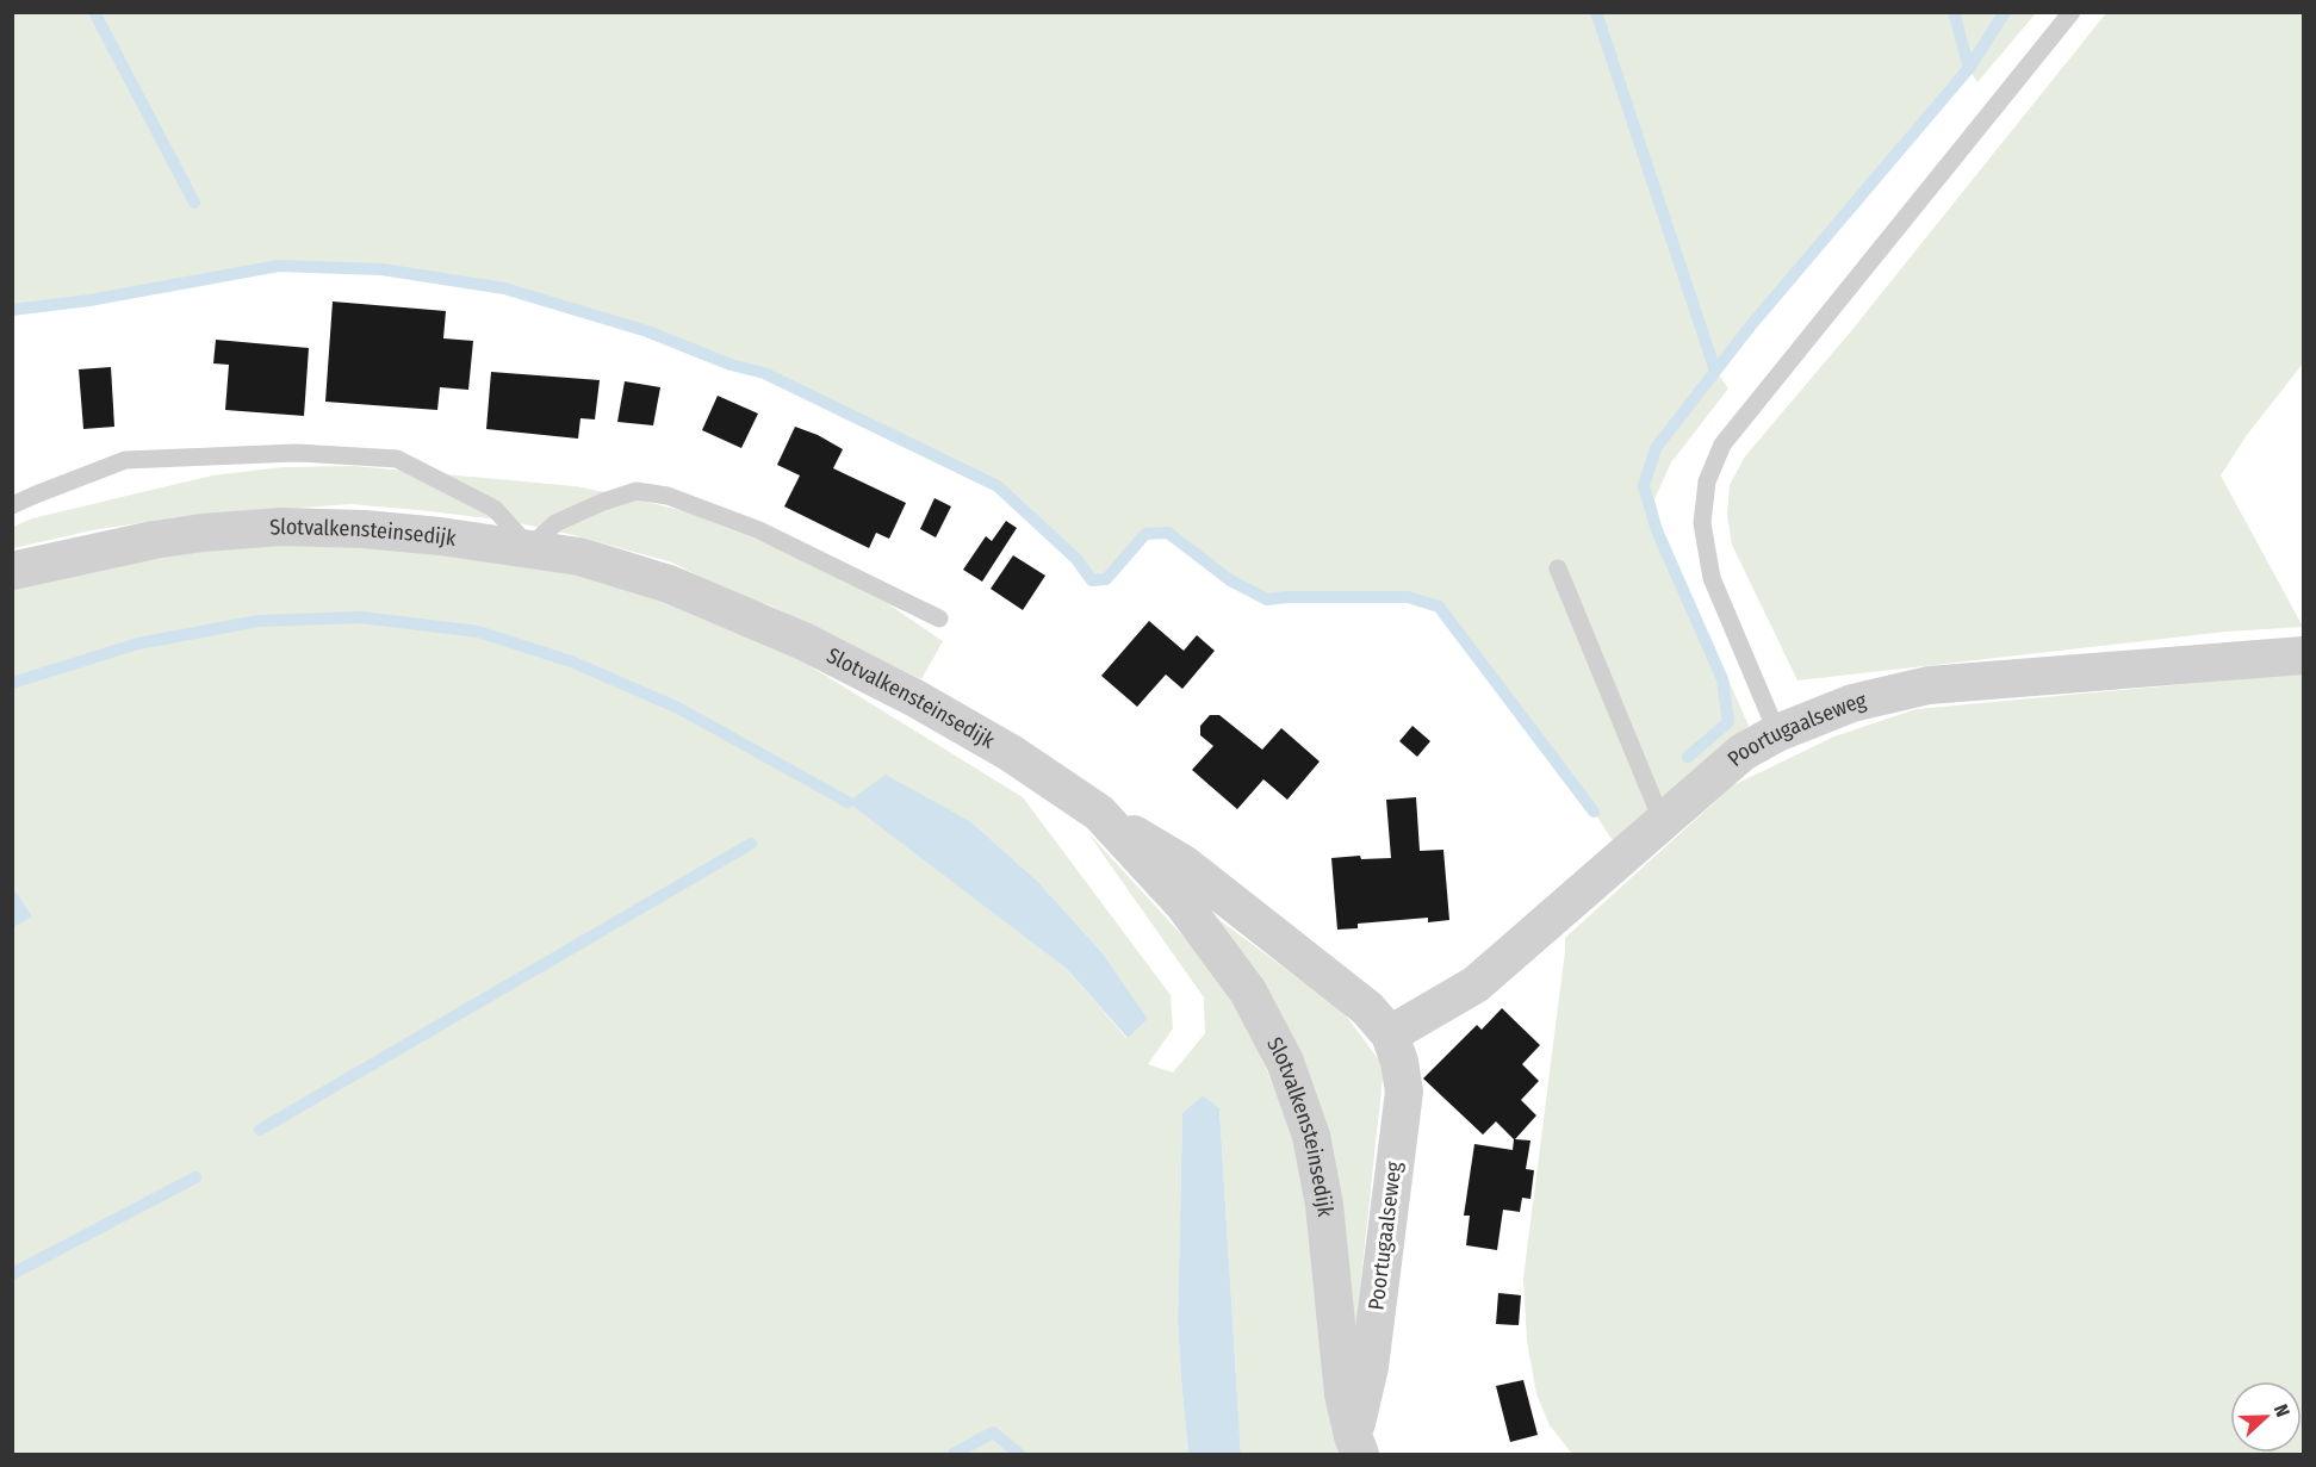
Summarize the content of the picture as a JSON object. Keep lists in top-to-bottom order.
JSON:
{
  "streets": {
    "street": ["Slotvalkensteinsedijk", "Poortugaalseweg"]
  },
  "crossings": [
    ["Slotvalkensteinsedijk", "Poortugaalseweg"]
  ],
  "north": "right"
}
